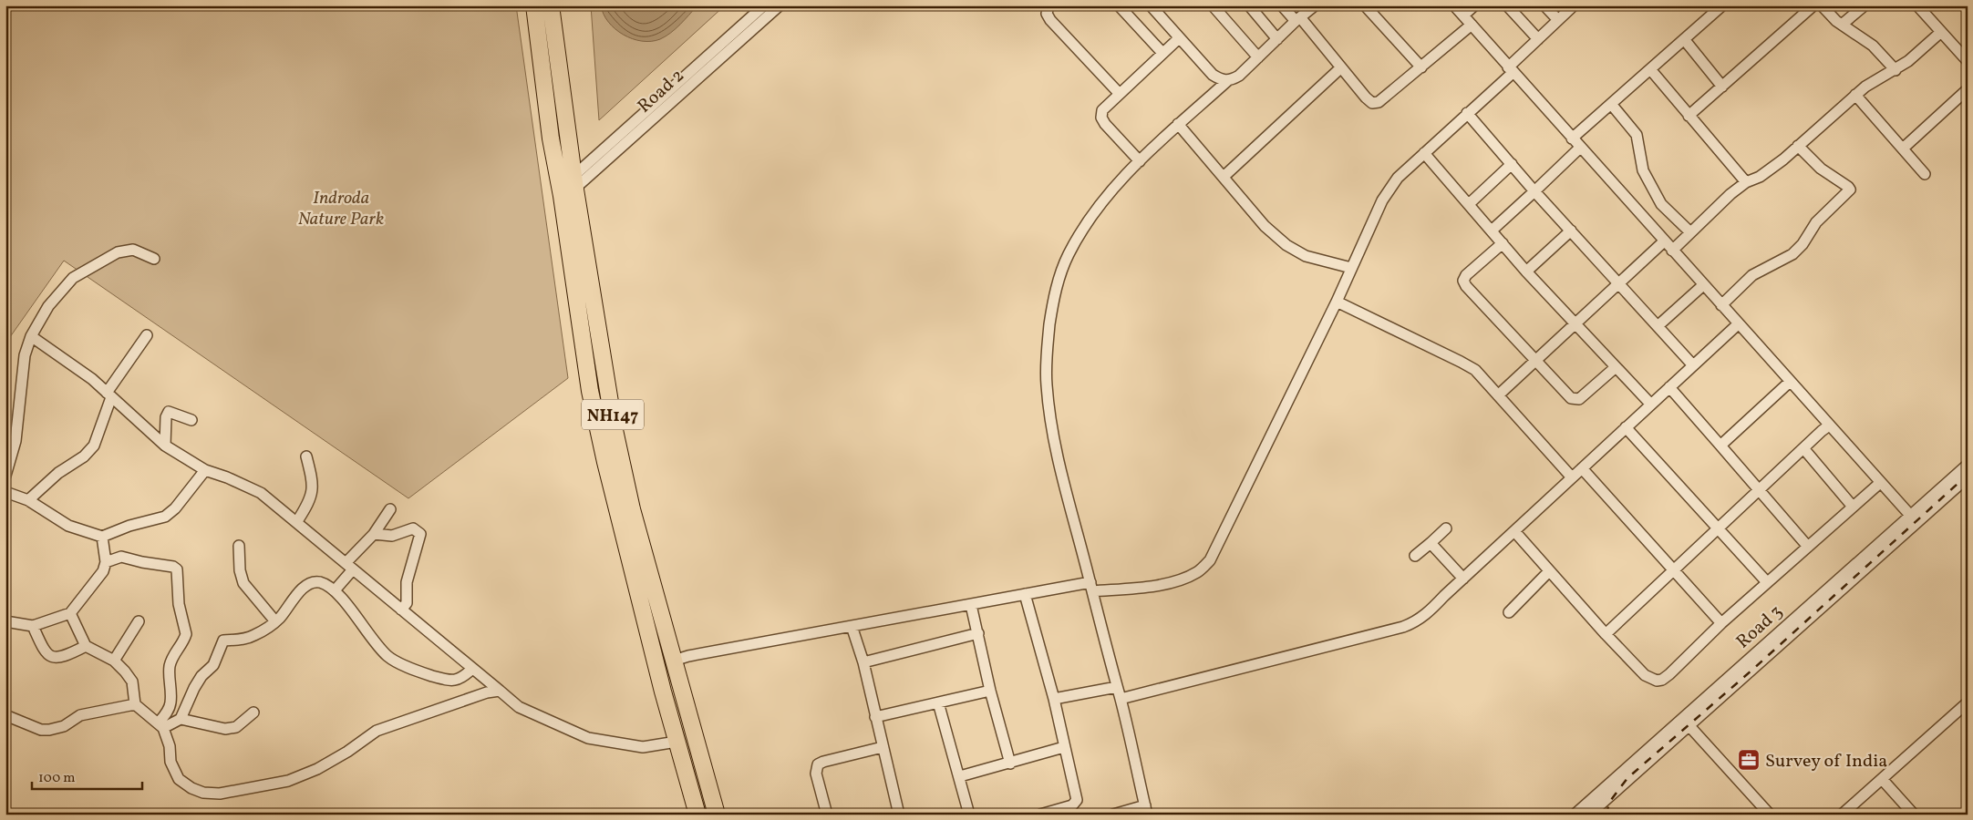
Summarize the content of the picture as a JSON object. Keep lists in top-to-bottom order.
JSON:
{
  "streets": {
    "highway": ["NH147"],
    "street": ["Road 2", "Road 3"]
  },
  "crossings": [
    ["Road 2", "NH147"]
  ],
  "parks": ["Indroda Nature Park"],
  "places": {
    "office": ["Survey of India"]
  },
  "scale_bar": "100 m"
}
